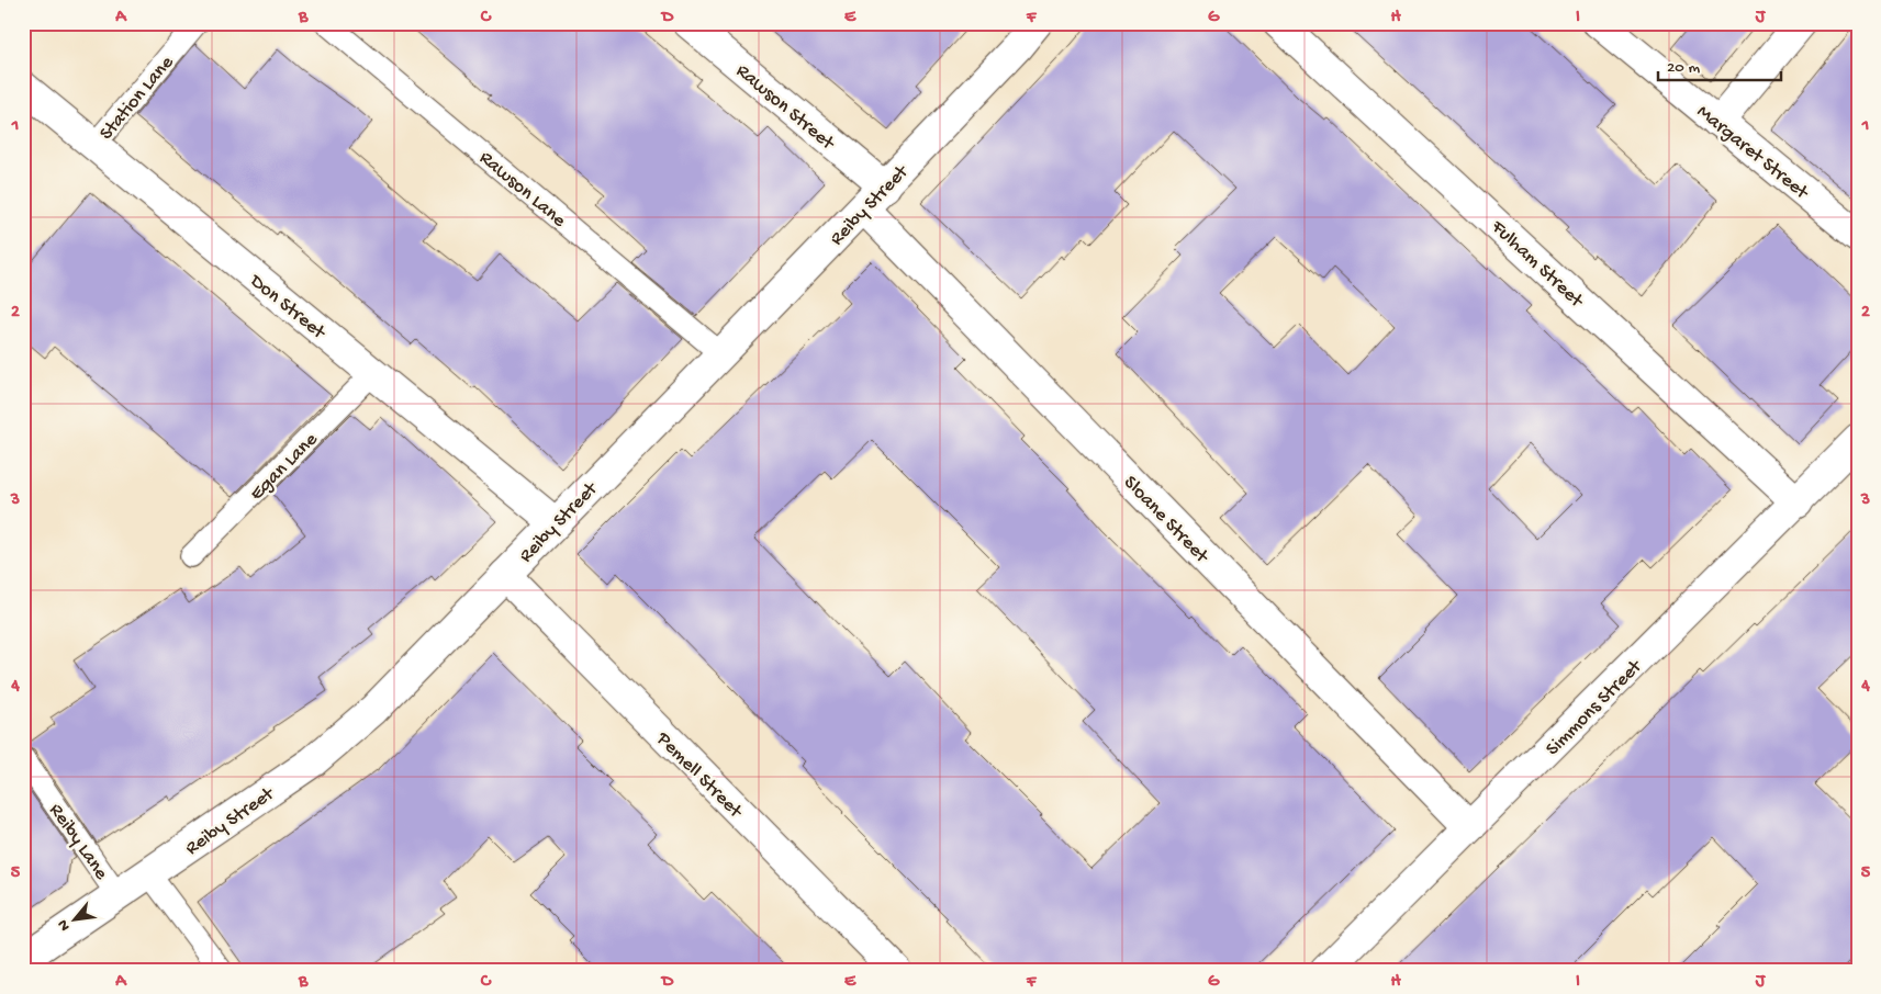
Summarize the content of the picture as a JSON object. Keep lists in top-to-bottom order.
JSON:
{
  "streets": {
    "street": [
      "Rawson Street",
      "Margaret Street",
      "Reiby Street",
      "Fulham Street",
      "Don Street",
      "Sloane Street",
      "Simmons Street",
      "Pemell Street"
    ],
    "lane": [
      "Station Lane",
      "Rawson Lane",
      "Egan Lane",
      "Reiby Lane"
    ]
  },
  "crossings": [
    ["Station Lane", "Don Street"],
    ["Rawson Street", "Reiby Street"],
    ["Rawson Lane", "Reiby Street"],
    ["Reiby Street", "Don Street"],
    ["Reiby Street", "Sloane Street"],
    ["Reiby Street", "Pemell Street"],
    ["Reiby Street", "Reiby Lane"],
    ["Fulham Street", "Simmons Street"],
    ["Don Street", "Egan Lane"],
    ["Sloane Street", "Simmons Street"]
  ],
  "scale_bar": "20 m",
  "north": "bottom left",
  "grid": {
    "columns": [
      "A",
      "B",
      "C",
      "D",
      "E",
      "F",
      "G",
      "H",
      "I",
      "J"
    ],
    "rows": [
      "1",
      "2",
      "3",
      "4",
      "5"
    ]
  }
}
